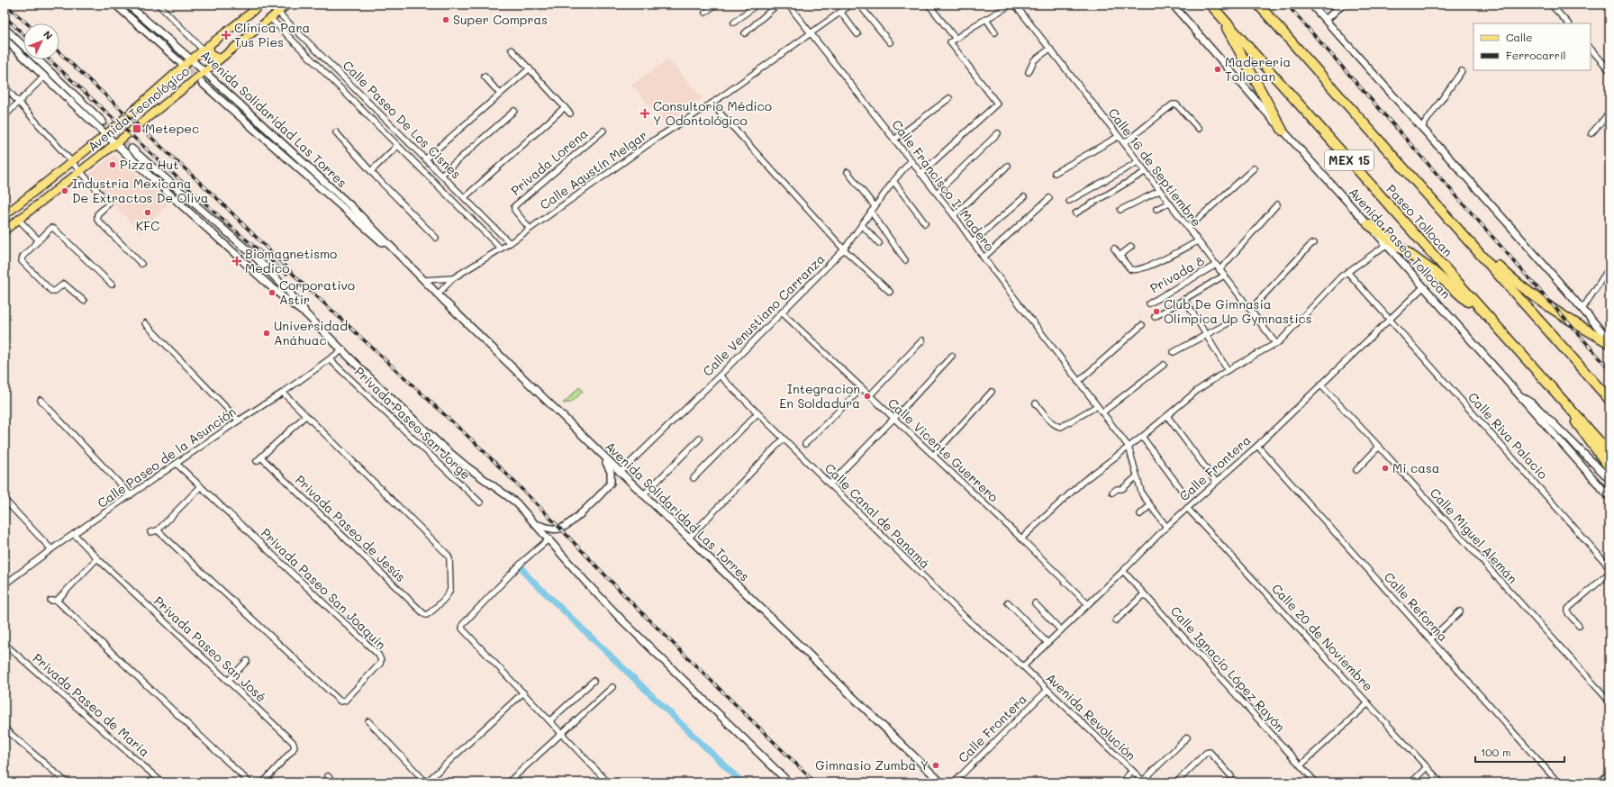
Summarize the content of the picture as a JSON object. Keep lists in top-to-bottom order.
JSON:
{
  "streets": {
    "highway": ["MEX 15", "Paseo Tollocan"],
    "main road": ["Avenida Tecnológico", "Avenida Solidaridad Las Torres", "Avenida Paseo Tollocan"],
    "street": [
      "Calle Paseo De Los Cisnes",
      "Privada Lorena",
      "Calle 16 de Septiembre",
      "Calle Agustín Melgar",
      "Calle Francisco I. Madero",
      "Privada 8",
      "Calle Venustiano Carranza",
      "Privada Paseo San Jorge",
      "Calle Riva Palacio",
      "Calle Vicente Guerrero",
      "Calle Paseo de la Asunción",
      "Calle Frontera",
      "Calle Canal de Panamá",
      "Privada Paseo de Jesús",
      "Calle Miguel Alemán",
      "Privada Paseo San Joaquín",
      "Calle Reforma",
      "Calle 20 de Noviembre",
      "Privada Paseo San José",
      "Calle Ignacio López Rayón",
      "Privada Paseo de María",
      "Avenida Revolución"
    ]
  },
  "crossings": [
    ["Avenida Tecnológico", "Avenida Solidaridad Las Torres"],
    ["Avenida Tecnológico", "Calle Paseo De Los Cisnes"],
    ["Avenida Solidaridad Las Torres", "Calle Agustín Melgar"],
    ["Avenida Solidaridad Las Torres", "Calle Venustiano Carranza"],
    ["Calle Paseo De Los Cisnes", "Calle Agustín Melgar"],
    ["Privada Lorena", "Calle Agustín Melgar"],
    ["Calle 16 de Septiembre", "Privada 8"],
    ["Calle Agustín Melgar", "Calle Francisco I. Madero"],
    ["Calle Francisco I. Madero", "Calle Venustiano Carranza"],
    ["Calle Francisco I. Madero", "Calle Frontera"],
    ["Avenida Paseo Tollocan", "Calle Frontera"],
    ["Calle Venustiano Carranza", "Calle Vicente Guerrero"],
    ["Calle Venustiano Carranza", "Calle Canal de Panamá"],
    ["Privada Paseo San Jorge", "Calle Paseo de la Asunción"],
    ["Calle Riva Palacio", "Calle Frontera"],
    ["Calle Vicente Guerrero", "Calle Frontera"],
    ["Calle Paseo de la Asunción", "Privada Paseo San Joaquín"],
    ["Calle Paseo de la Asunción", "Privada Paseo San José"],
    ["Calle Frontera", "Calle Canal de Panamá"],
    ["Calle Frontera", "Calle Miguel Alemán"],
    ["Calle Frontera", "Calle Reforma"],
    ["Calle Frontera", "Calle 20 de Noviembre"],
    ["Calle Frontera", "Calle Ignacio López Rayón"],
    ["Calle Frontera", "Avenida Revolución"],
    ["Calle Canal de Panamá", "Avenida Revolución"]
  ],
  "places": {
    "other": [
      "Super Compras",
      "Madereria Tollocan",
      "Pizza Hut",
      "Industria Mexicana De Extractos De Oliva",
      "KFC",
      "Corporativo Astir",
      "Club De Gimnasia Olimpica Up Gymnastics",
      "Universidad Anáhuac",
      "Integracion En Soldadura",
      "Mi casa",
      "Gimnasio Zumba Y"
    ],
    "health": ["Clinica Para Tus Pies", "Consultorio Médico Y Odontológico", "Biomagnetismo Medico"],
    "transit": ["Metepec"]
  },
  "legend": ["Calle", "Ferrocarril"],
  "scale_bar": "100 m",
  "north": "top right"
}
